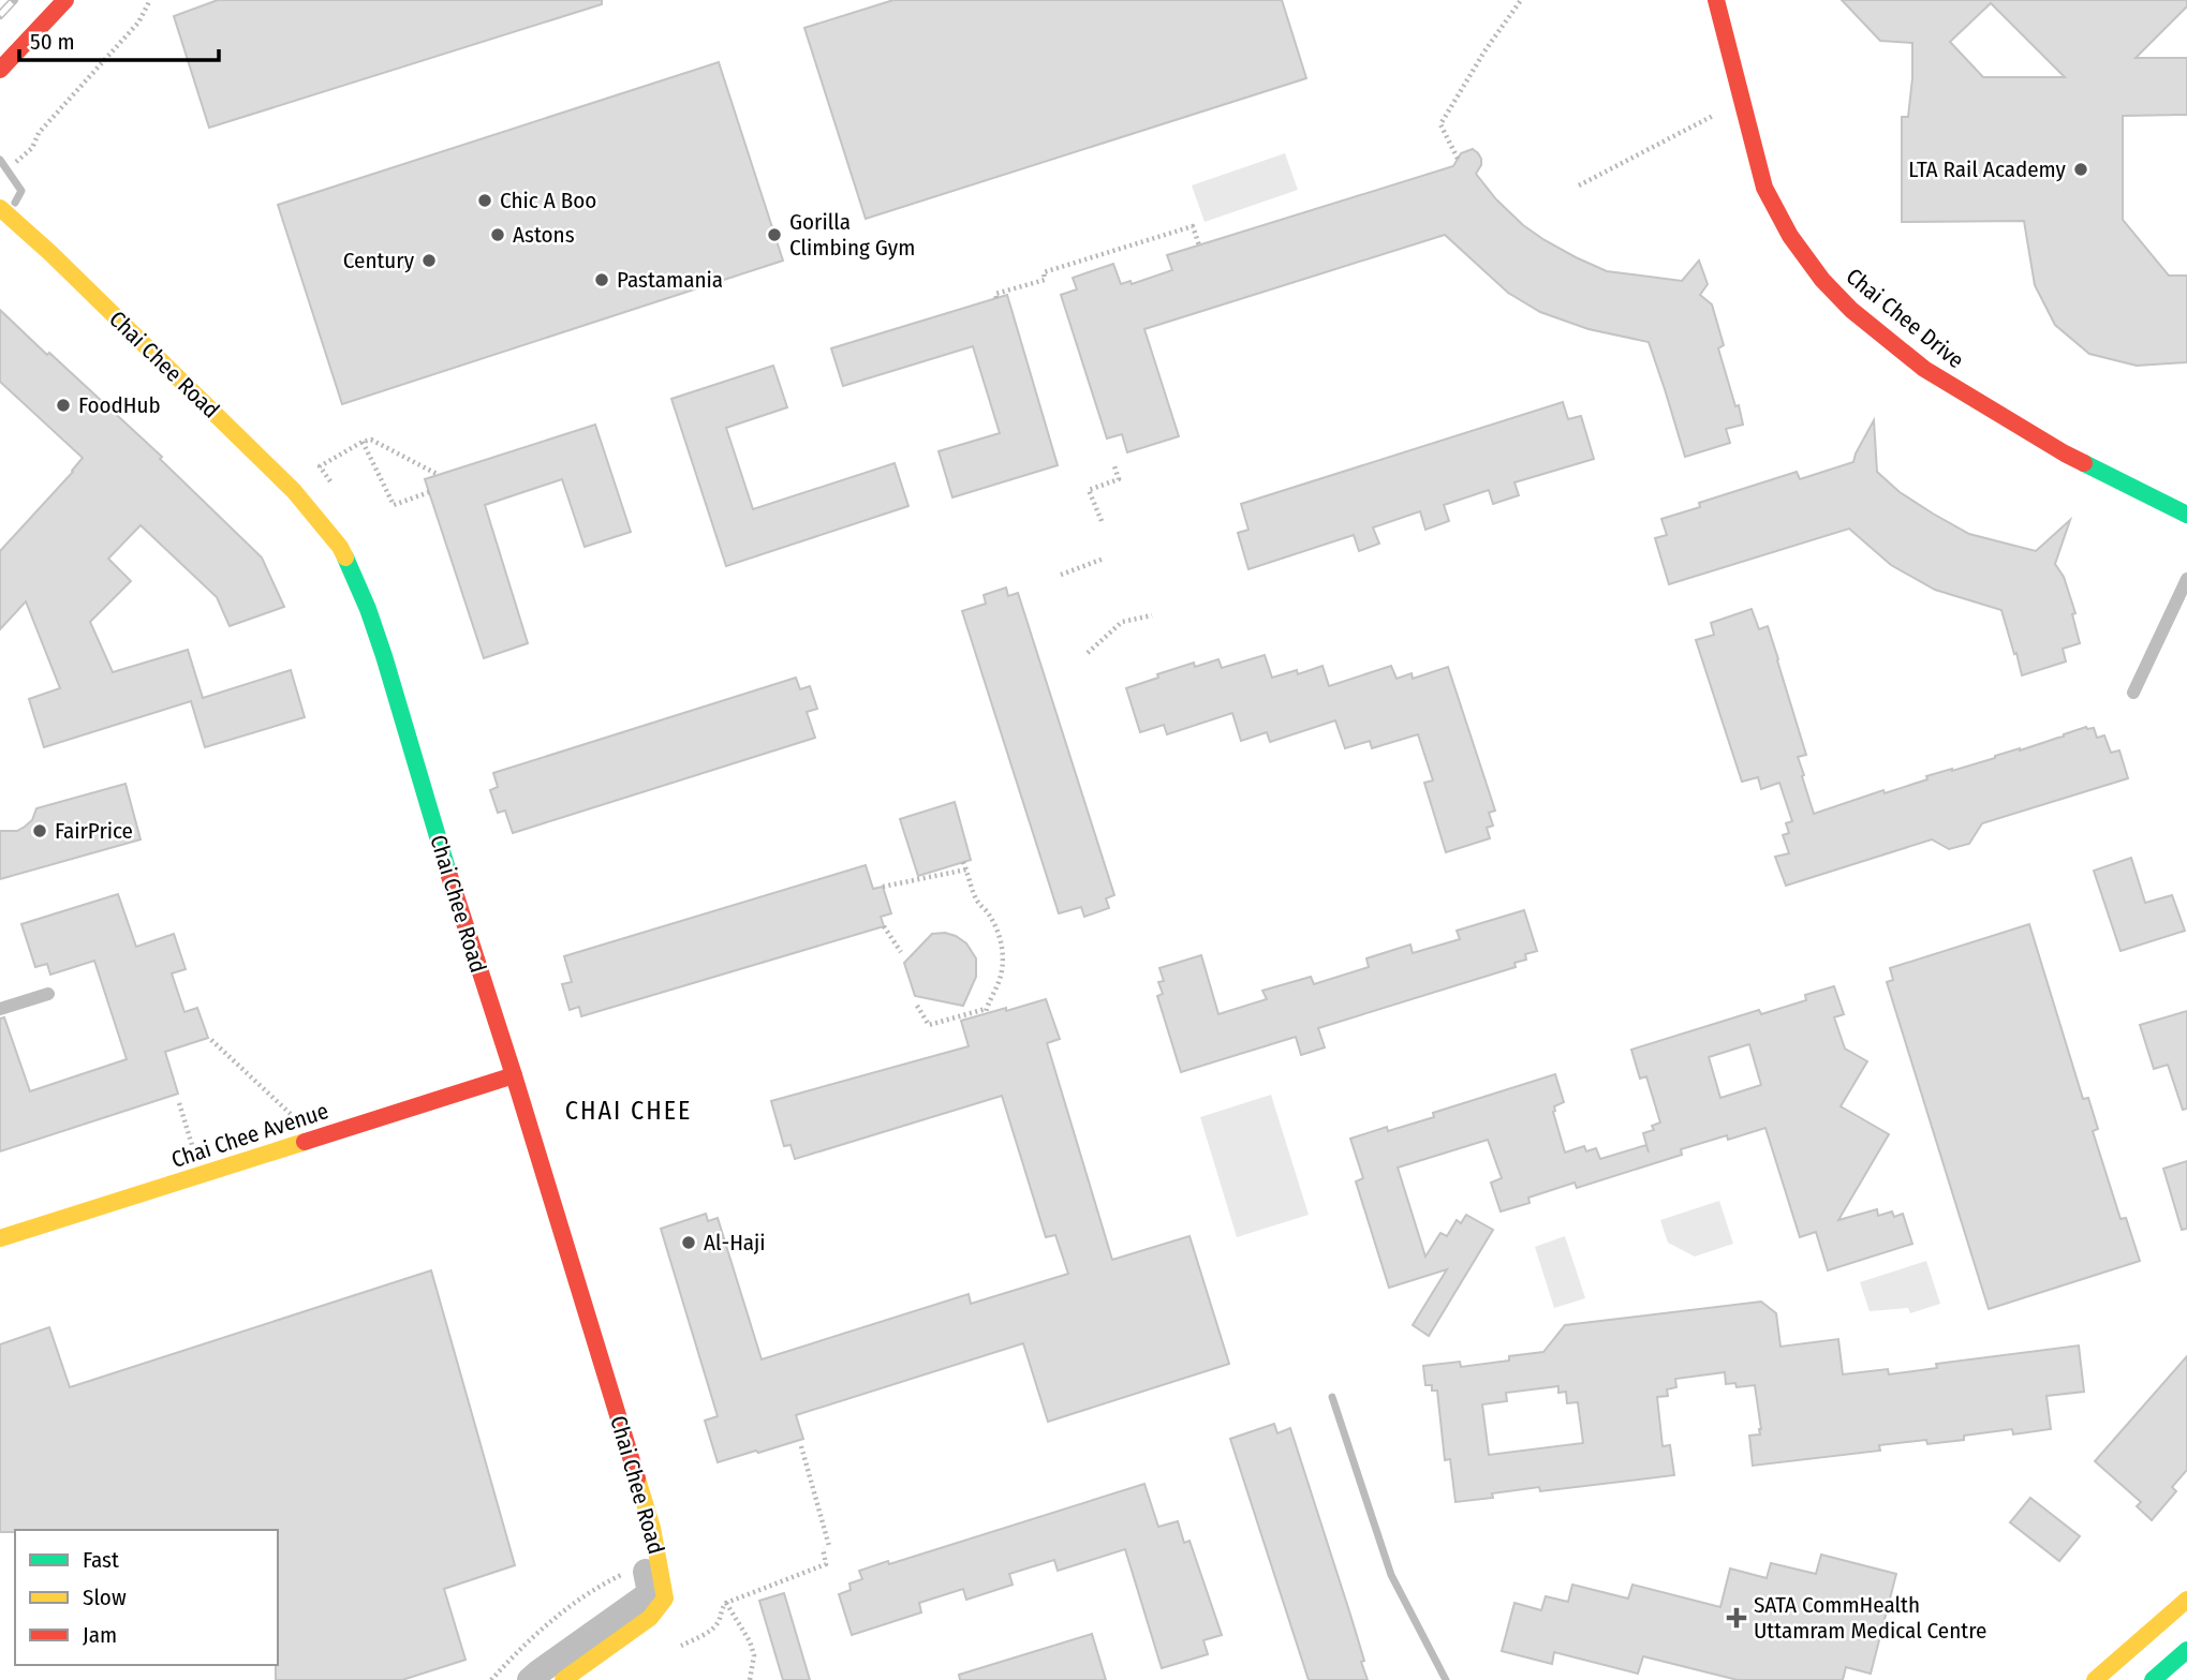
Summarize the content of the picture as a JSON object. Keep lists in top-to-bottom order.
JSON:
{
  "streets": {
    "street": ["Chai Chee Drive", "Chai Chee Road", "Chai Chee Avenue"]
  },
  "crossings": [
    ["Chai Chee Road", "Chai Chee Avenue"]
  ],
  "districts": ["CHAI CHEE"],
  "places": {
    "other": [
      "LTA Rail Academy",
      "Chic A Boo",
      "Astons",
      "Gorilla Climbing Gym",
      "Century",
      "Pastamania",
      "FoodHub",
      "FairPrice",
      "Al-Haji"
    ],
    "health": ["SATA CommHealth Uttamram Medical Centre"]
  },
  "legend": ["Fast", "Slow", "Jam"],
  "scale_bar": "50 m"
}
